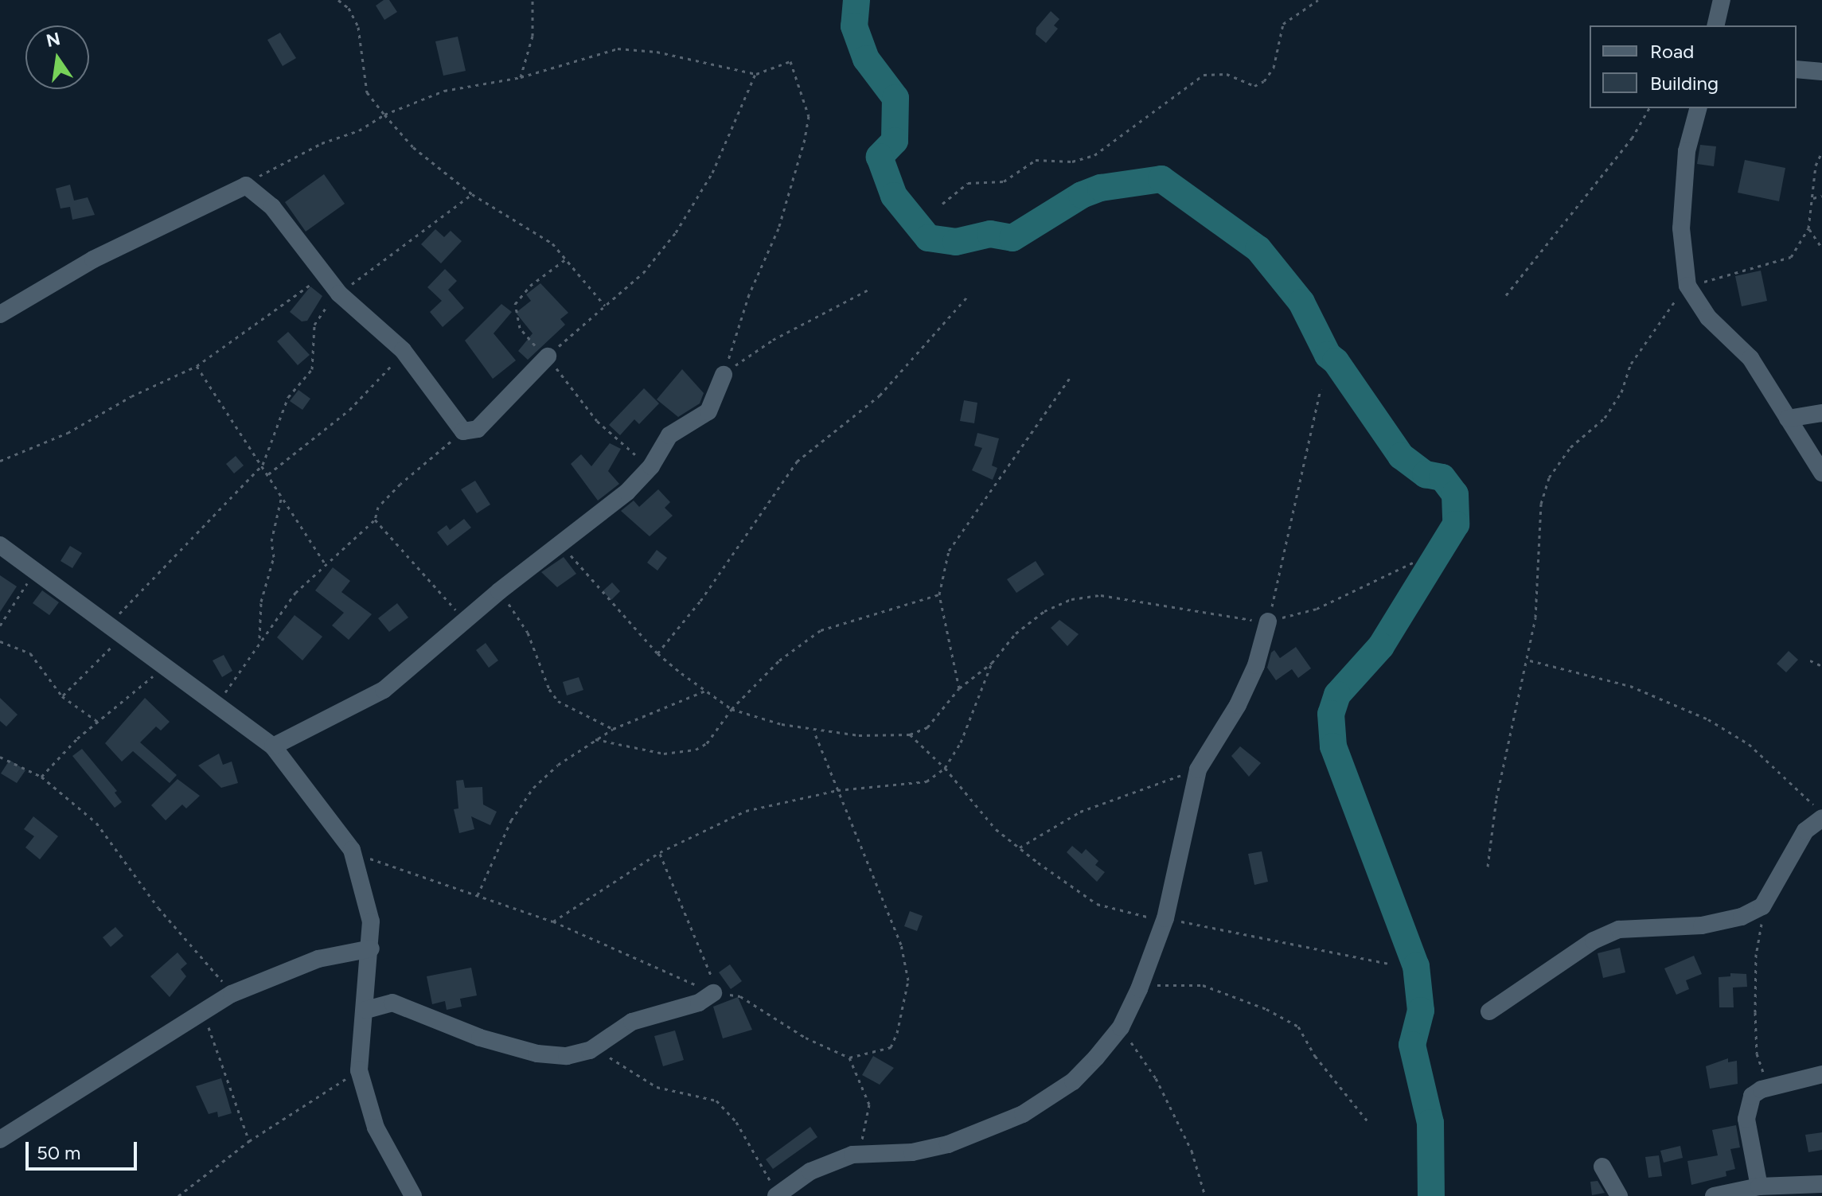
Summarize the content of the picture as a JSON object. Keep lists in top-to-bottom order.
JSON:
{
  "legend": ["Road", "Building"],
  "scale_bar": "50 m",
  "north": "top"
}
